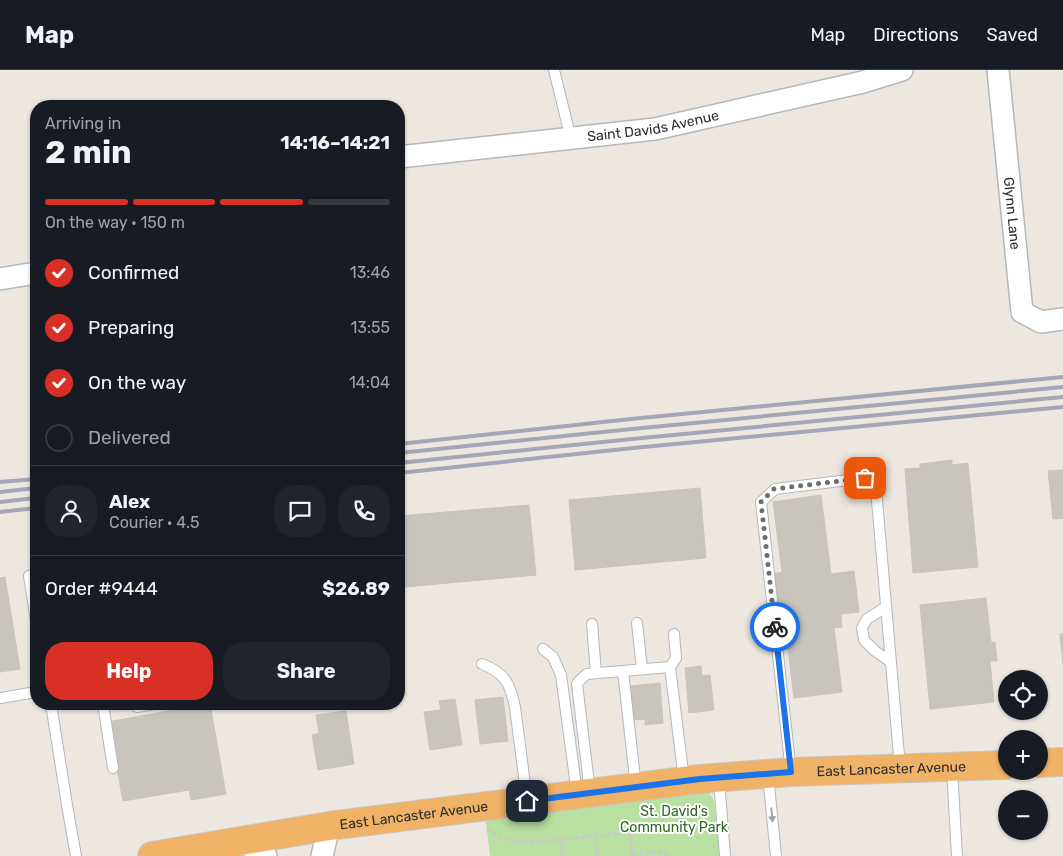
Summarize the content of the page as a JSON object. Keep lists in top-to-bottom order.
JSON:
{
  "streets": {
    "highway": ["East Lancaster Avenue"],
    "street": ["Saint Davids Avenue", "Glynn Lane"]
  },
  "parks": ["St. David's Community Park"],
  "page": {
    "header": "Map",
    "nav": ["Map", "Directions", "Saved"],
    "heading": ["2 min", "Arriving in", "14:16–14:21"],
    "panel": [
      "Alex",
      "Courier · 4.5",
      "Order #9444",
      "$26.89"
    ],
    "bar": "On the way · 150 m",
    "list": [
      ["Confirmed", "13:46"],
      ["Preparing", "13:55"],
      ["On the way", "14:04"],
      "Delivered"
    ],
    "buttons": ["Help", "Share"],
    "map_buttons": ["+", "−"]
  }
}
